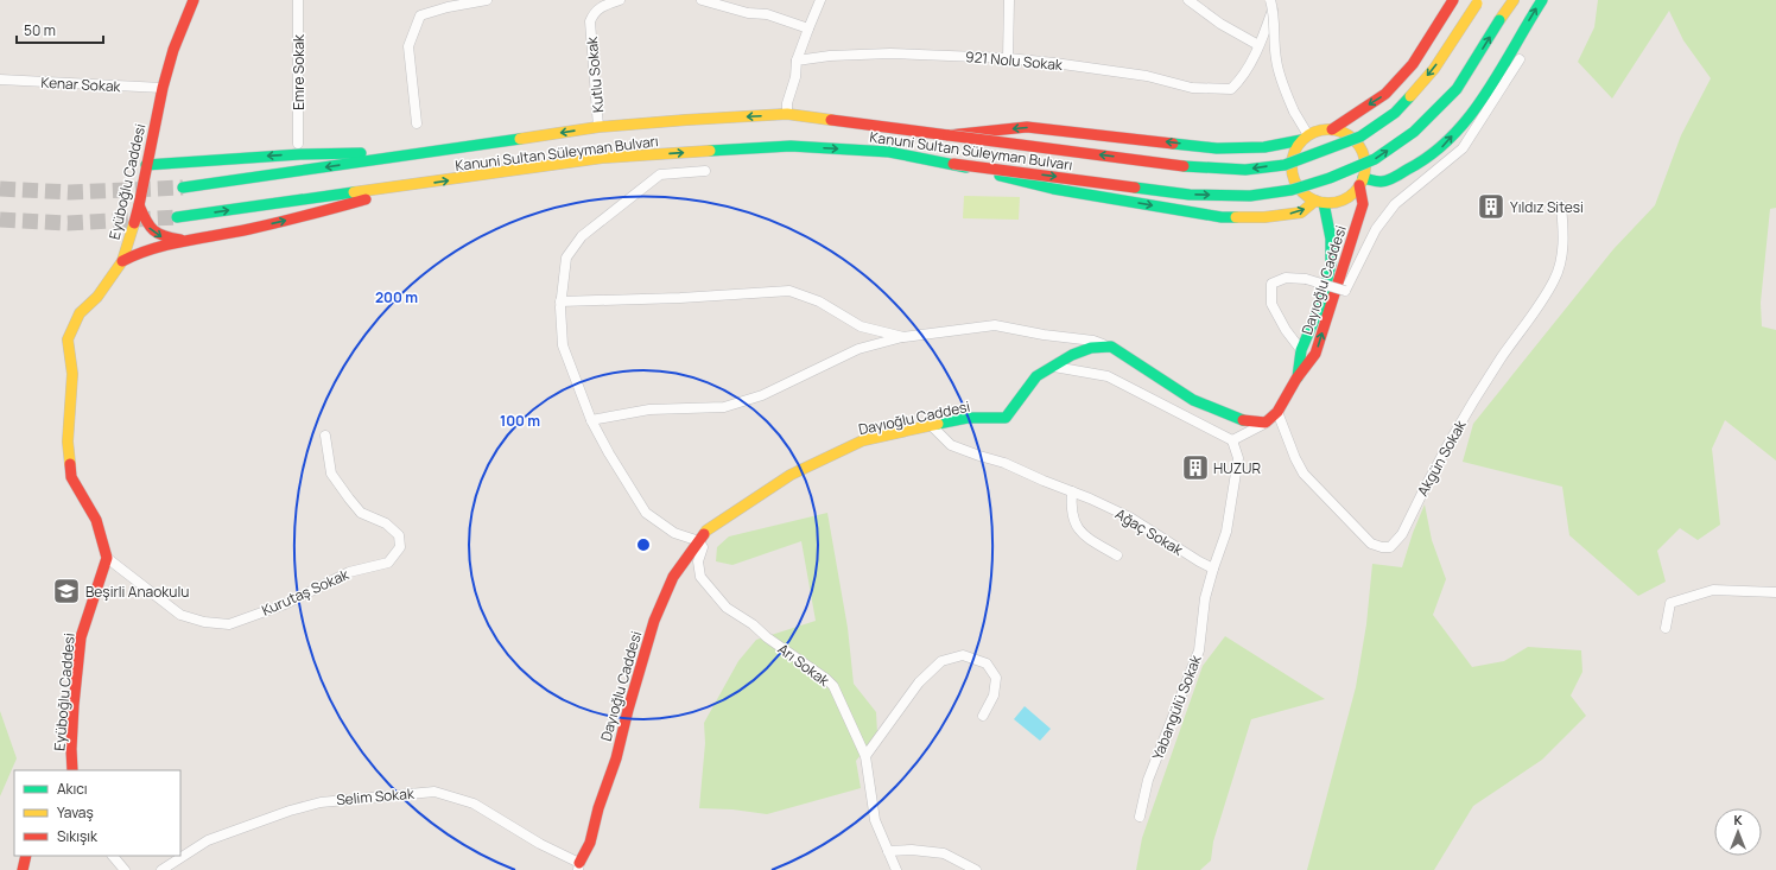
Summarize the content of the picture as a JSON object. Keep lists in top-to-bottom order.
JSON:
{
  "streets": {
    "main road": ["Kanuni Sultan Süleyman Bulvarı", "Eyüboğlu Caddesi", "Dayıoğlu Caddesi"],
    "street": [
      "921 Nolu Sokak",
      "Emre Sokak",
      "Kutlu Sokak",
      "Kenar Sokak",
      "Akgün Sokak",
      "Ağaç Sokak",
      "Kurutaş Sokak",
      "Arı Sokak",
      "Yabangülü Sokak",
      "Selim Sokak"
    ]
  },
  "crossings": [
    ["Kutlu Sokak", "Kanuni Sultan Süleyman Bulvarı"],
    ["Kenar Sokak", "Eyüboğlu Caddesi"],
    ["Eyüboğlu Caddesi", "Kurutaş Sokak"],
    ["Dayıoğlu Caddesi", "Akgün Sokak"],
    ["Dayıoğlu Caddesi", "Ağaç Sokak"],
    ["Dayıoğlu Caddesi", "Arı Sokak"],
    ["Dayıoğlu Caddesi", "Selim Sokak"],
    ["Ağaç Sokak", "Yabangülü Sokak"]
  ],
  "places": {
    "building": ["Yıldız Sitesi", "HUZUR"],
    "school or university": ["Beşirli Anaokulu"]
  },
  "legend": ["Akıcı", "Yavaş", "Sıkışık"],
  "scale_bar": "50 m",
  "north": "top",
  "rings": ["200 m", "100 m"]
}
